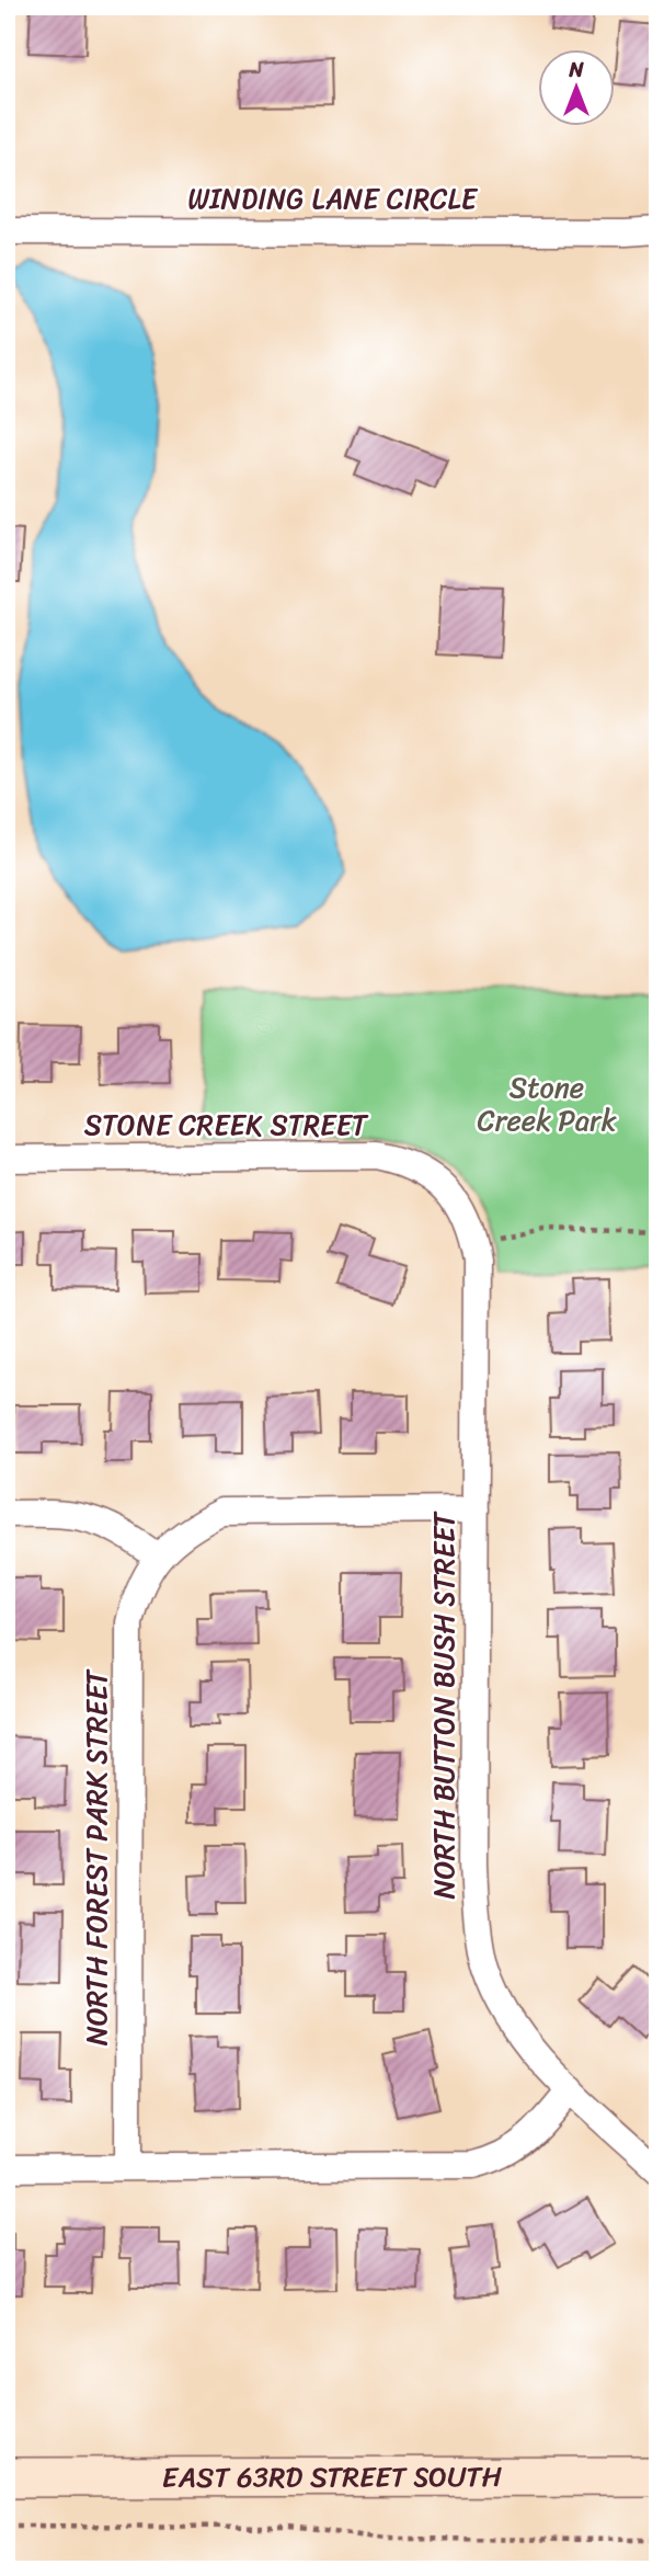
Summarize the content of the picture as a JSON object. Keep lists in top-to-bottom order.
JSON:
{
  "streets": {
    "main road": ["EAST 63RD STREET SOUTH"],
    "street": [
      "WINDING LANE CIRCLE",
      "STONE CREEK STREET",
      "NORTH BUTTON BUSH STREET",
      "NORTH FOREST PARK STREET"
    ]
  },
  "crossings": [
    ["STONE CREEK STREET", "NORTH BUTTON BUSH STREET"]
  ],
  "parks": ["Stone Creek Park"],
  "north": "top"
}
